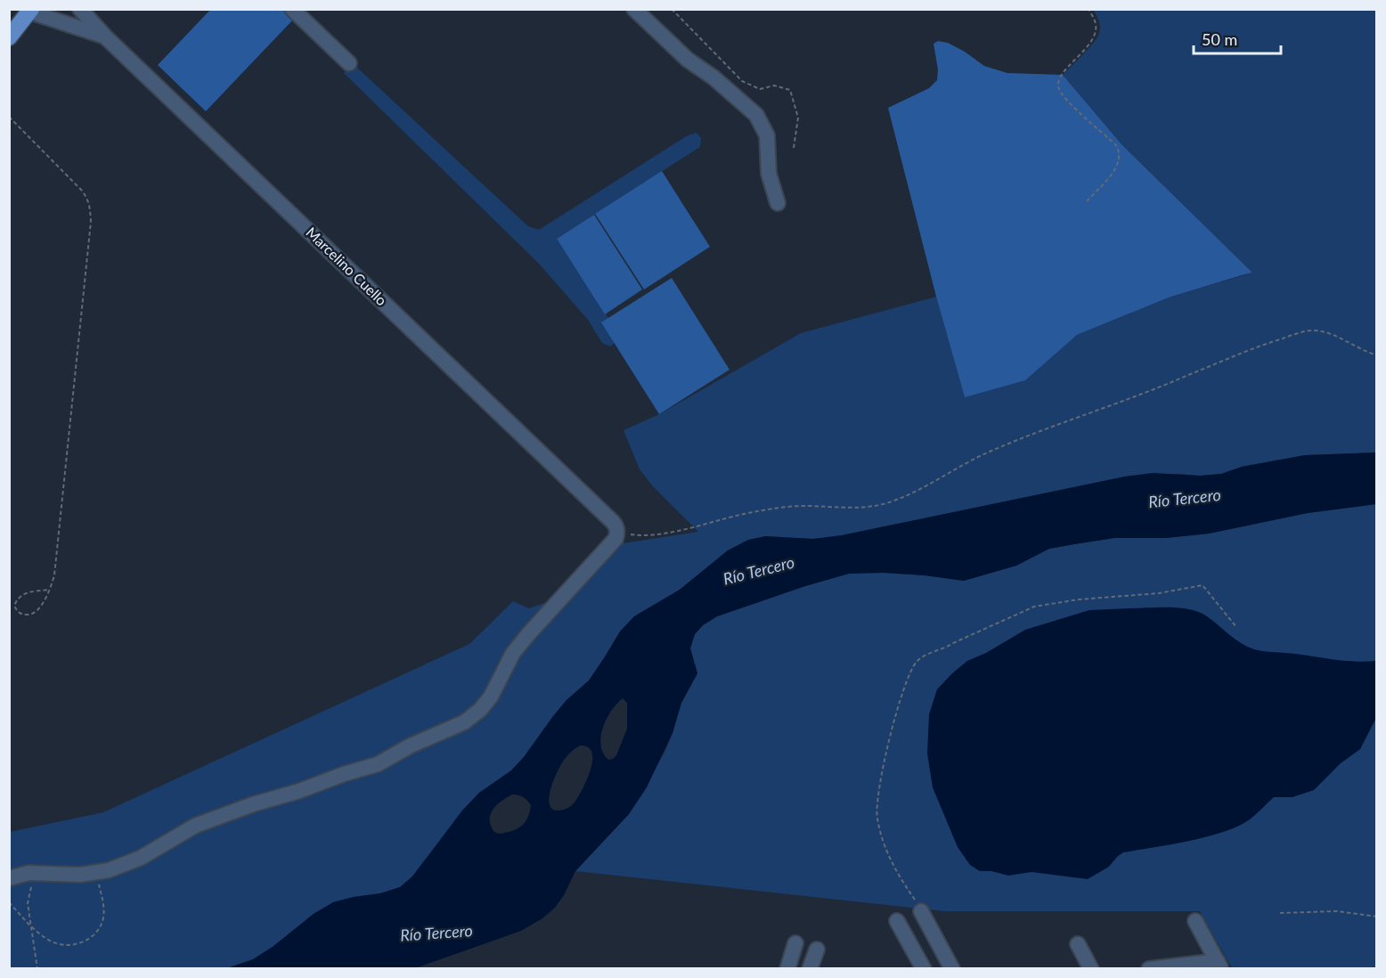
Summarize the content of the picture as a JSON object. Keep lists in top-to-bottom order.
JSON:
{
  "streets": {
    "street": ["Marcelino Cuello"]
  },
  "water": ["Río Tercero"],
  "scale_bar": "50 m"
}
